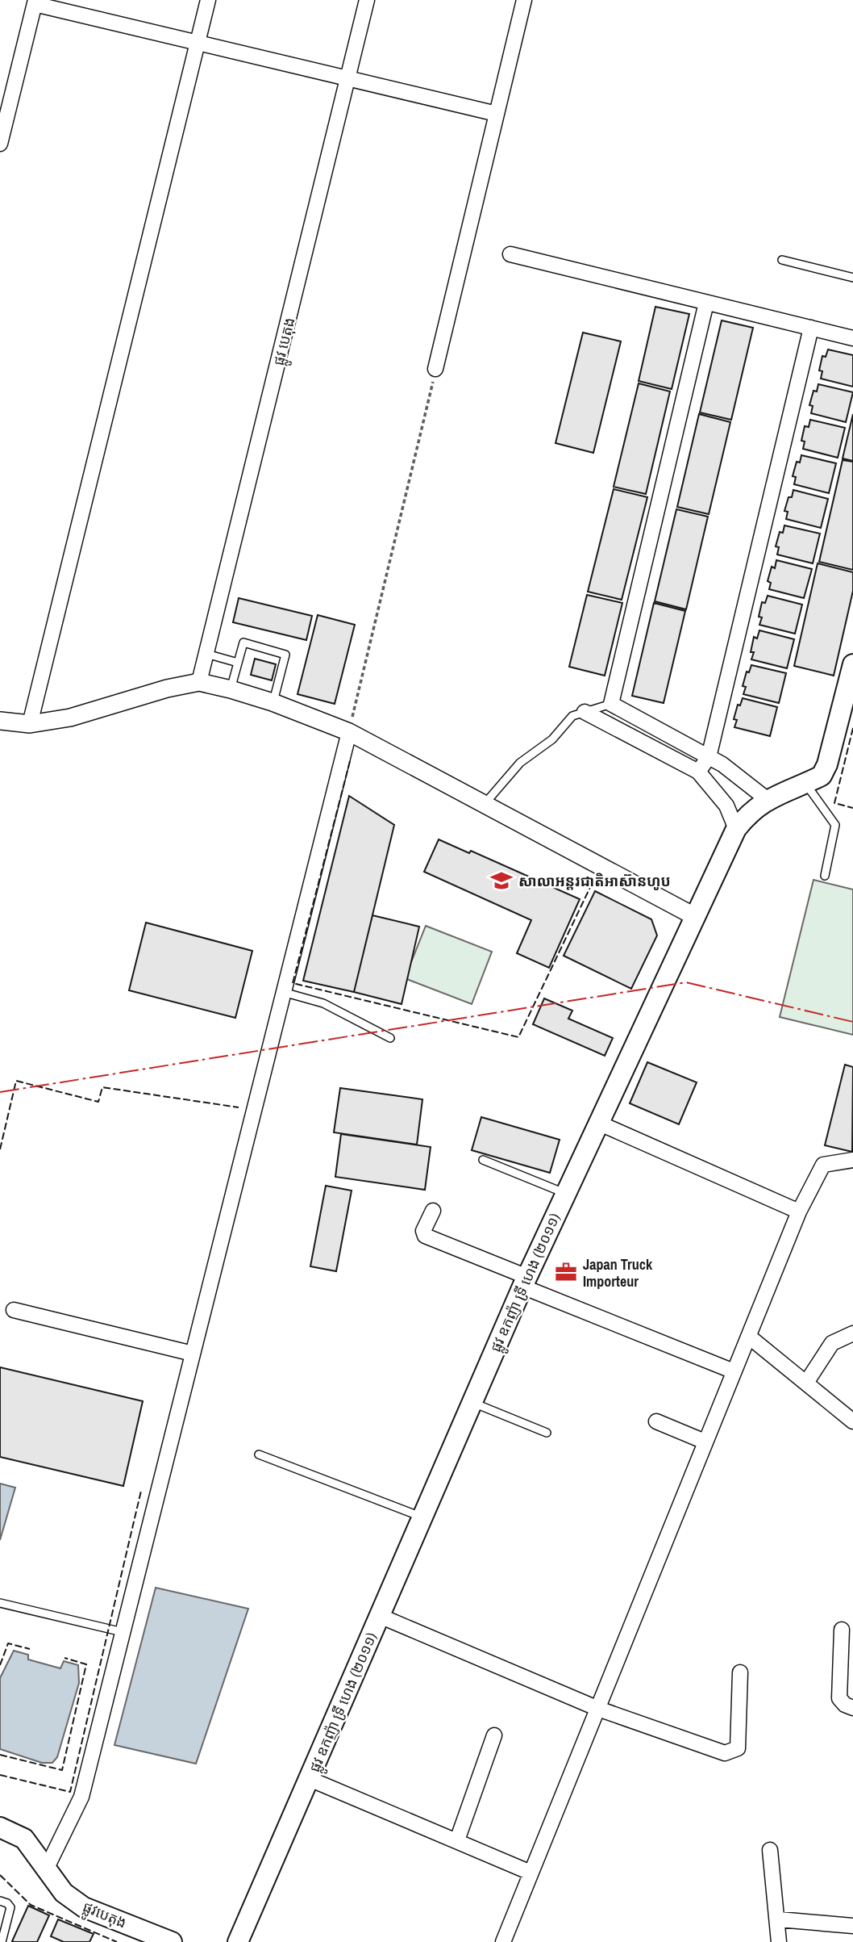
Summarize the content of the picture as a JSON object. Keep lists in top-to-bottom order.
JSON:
{
  "streets": {
    "main road": ["ផ្លូវ ឧកញ៉ា ទ្រី ហេង (២០១១)", "ផ្លូវបេតុង"],
    "street": ["ផ្លូវ បេតុង"]
  },
  "places": {
    "school or university": ["សាលាអន្ដរជាតិអាស៊ានហូប"],
    "office": ["Japan Truck Importeur"]
  }
}
